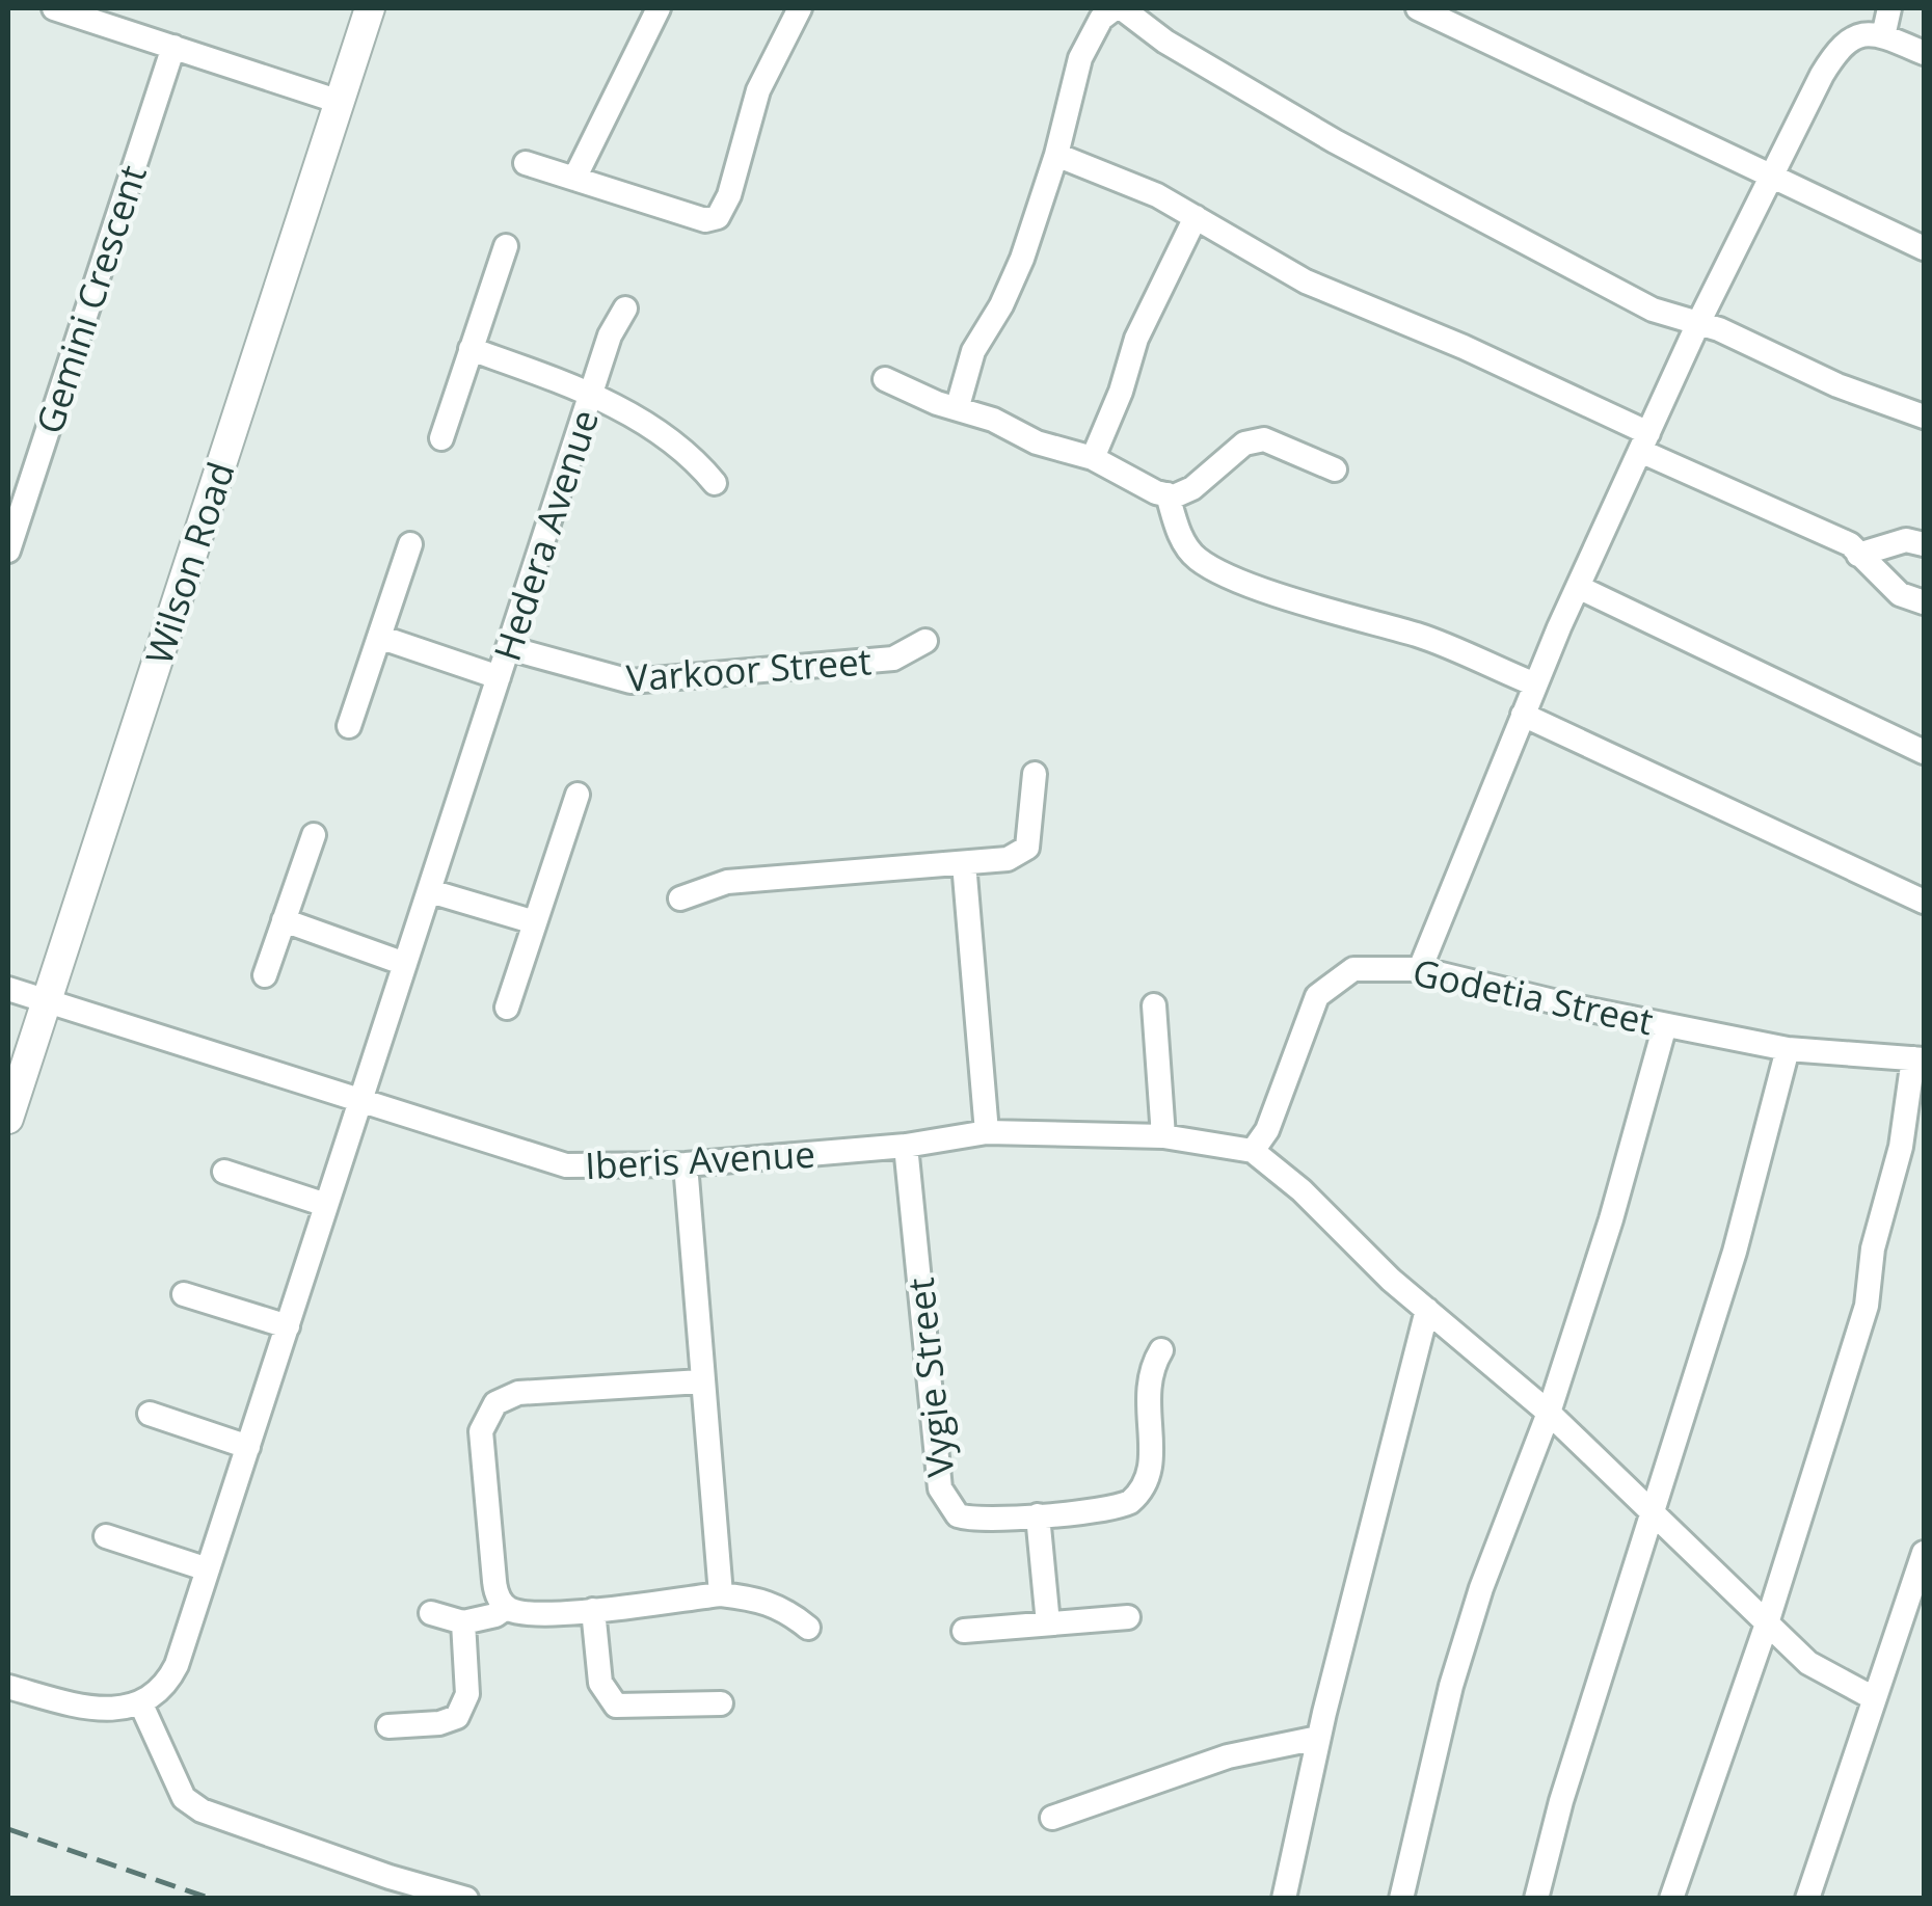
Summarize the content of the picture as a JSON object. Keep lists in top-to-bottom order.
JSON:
{
  "streets": {
    "street": [
      "Gemini Crescent",
      "Hedera Avenue",
      "Wilson Road",
      "Varkoor Street",
      "Godetia Street",
      "Iberis Avenue",
      "Vygie Street"
    ]
  },
  "crossings": [
    ["Hedera Avenue", "Varkoor Street"],
    ["Hedera Avenue", "Iberis Avenue"],
    ["Wilson Road", "Iberis Avenue"],
    ["Godetia Street", "Iberis Avenue"],
    ["Iberis Avenue", "Vygie Street"]
  ]
}
